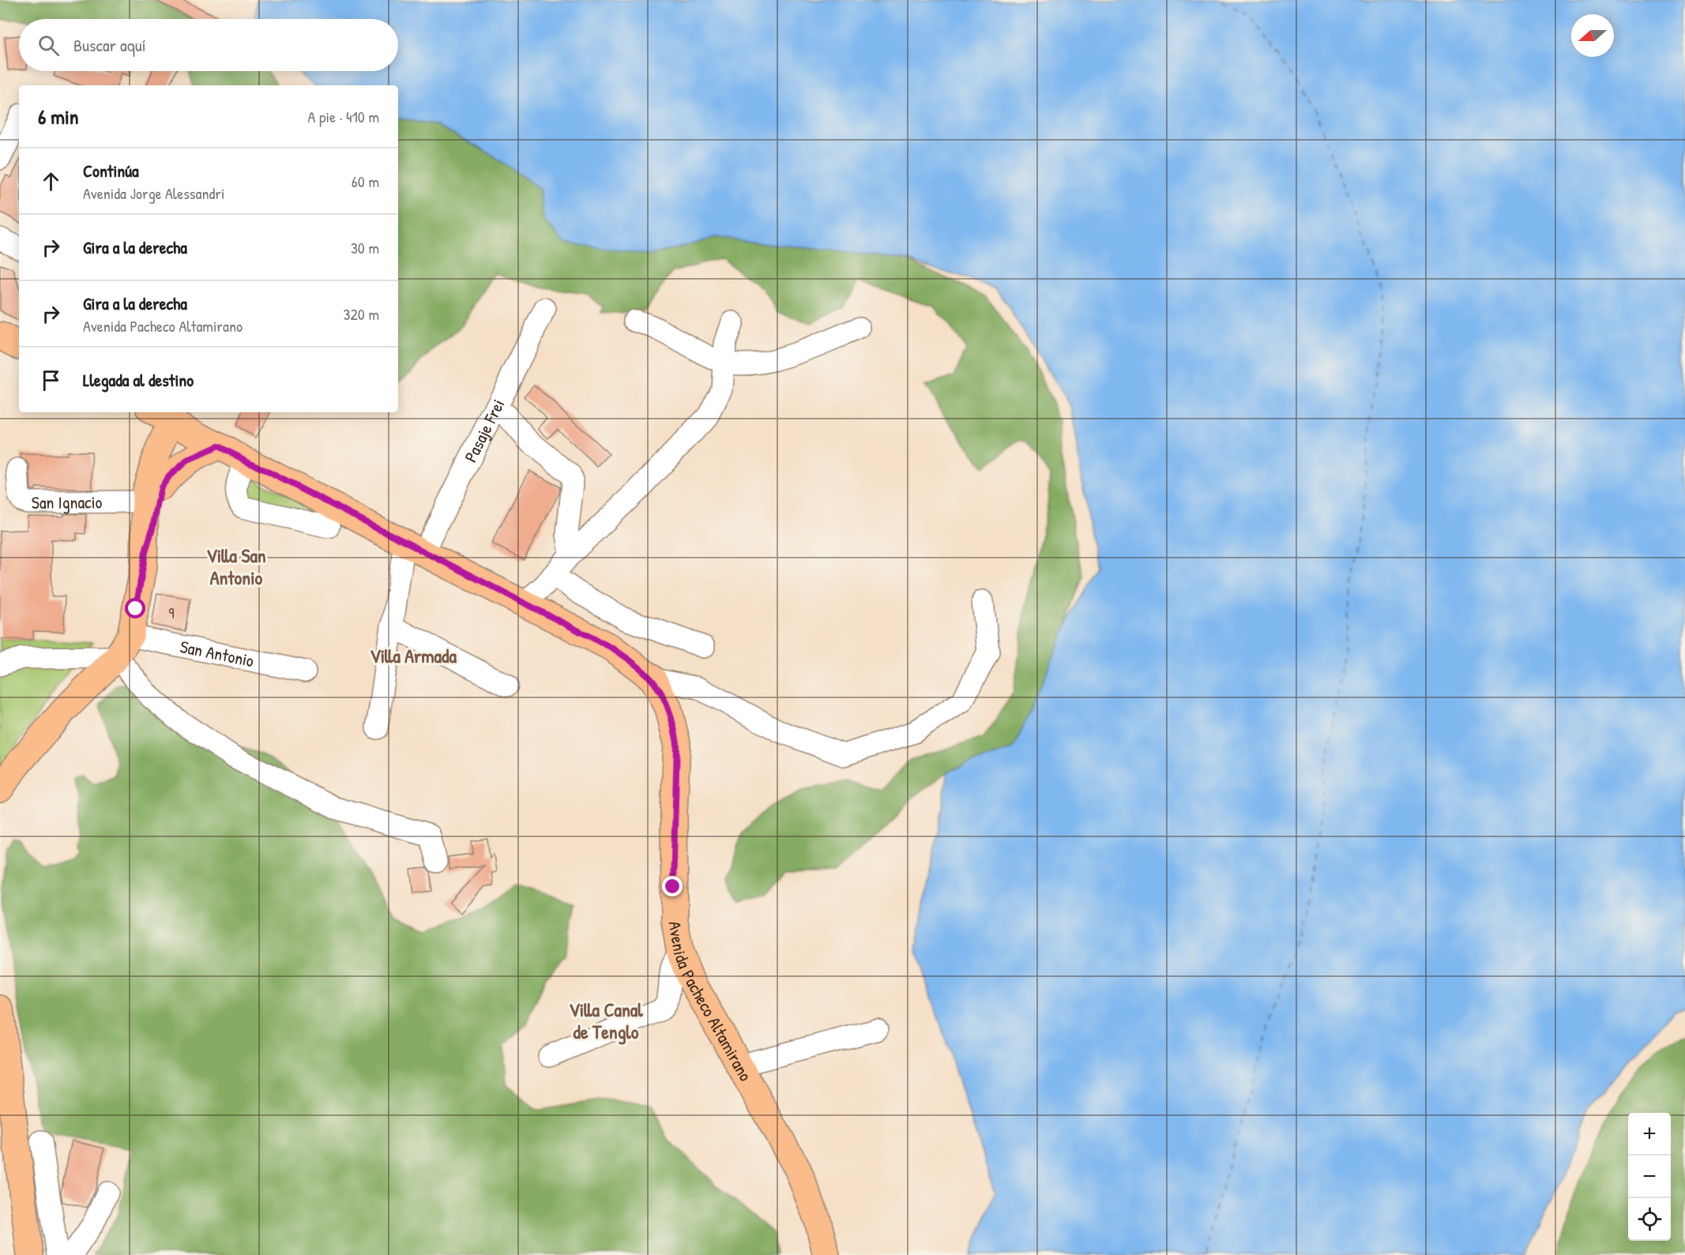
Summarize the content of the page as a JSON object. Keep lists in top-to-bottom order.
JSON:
{
  "streets": {
    "main road": ["Avenida Pacheco Altamirano"],
    "street": ["Pasaje Frei", "San Ignacio", "San Antonio"]
  },
  "crossings": [
    ["Pasaje Frei", "Avenida Pacheco Altamirano"]
  ],
  "districts": ["Villa San Antonio", "Villa Armada", "Villa Canal de Tenglo"],
  "house_numbers": ["9"],
  "north": "left",
  "page": {
    "search": "Buscar aquí",
    "heading": ["6 min", "A pie · 410 m"],
    "list": [
      ["Continúa", "Avenida Jorge Alessandri", "60 m"],
      ["Gira a la derecha", "30 m"],
      ["Gira a la derecha", "Avenida Pacheco Altamirano", "320 m"],
      "Llegada al destino"
    ],
    "map_buttons": ["+", "−"]
  }
}
